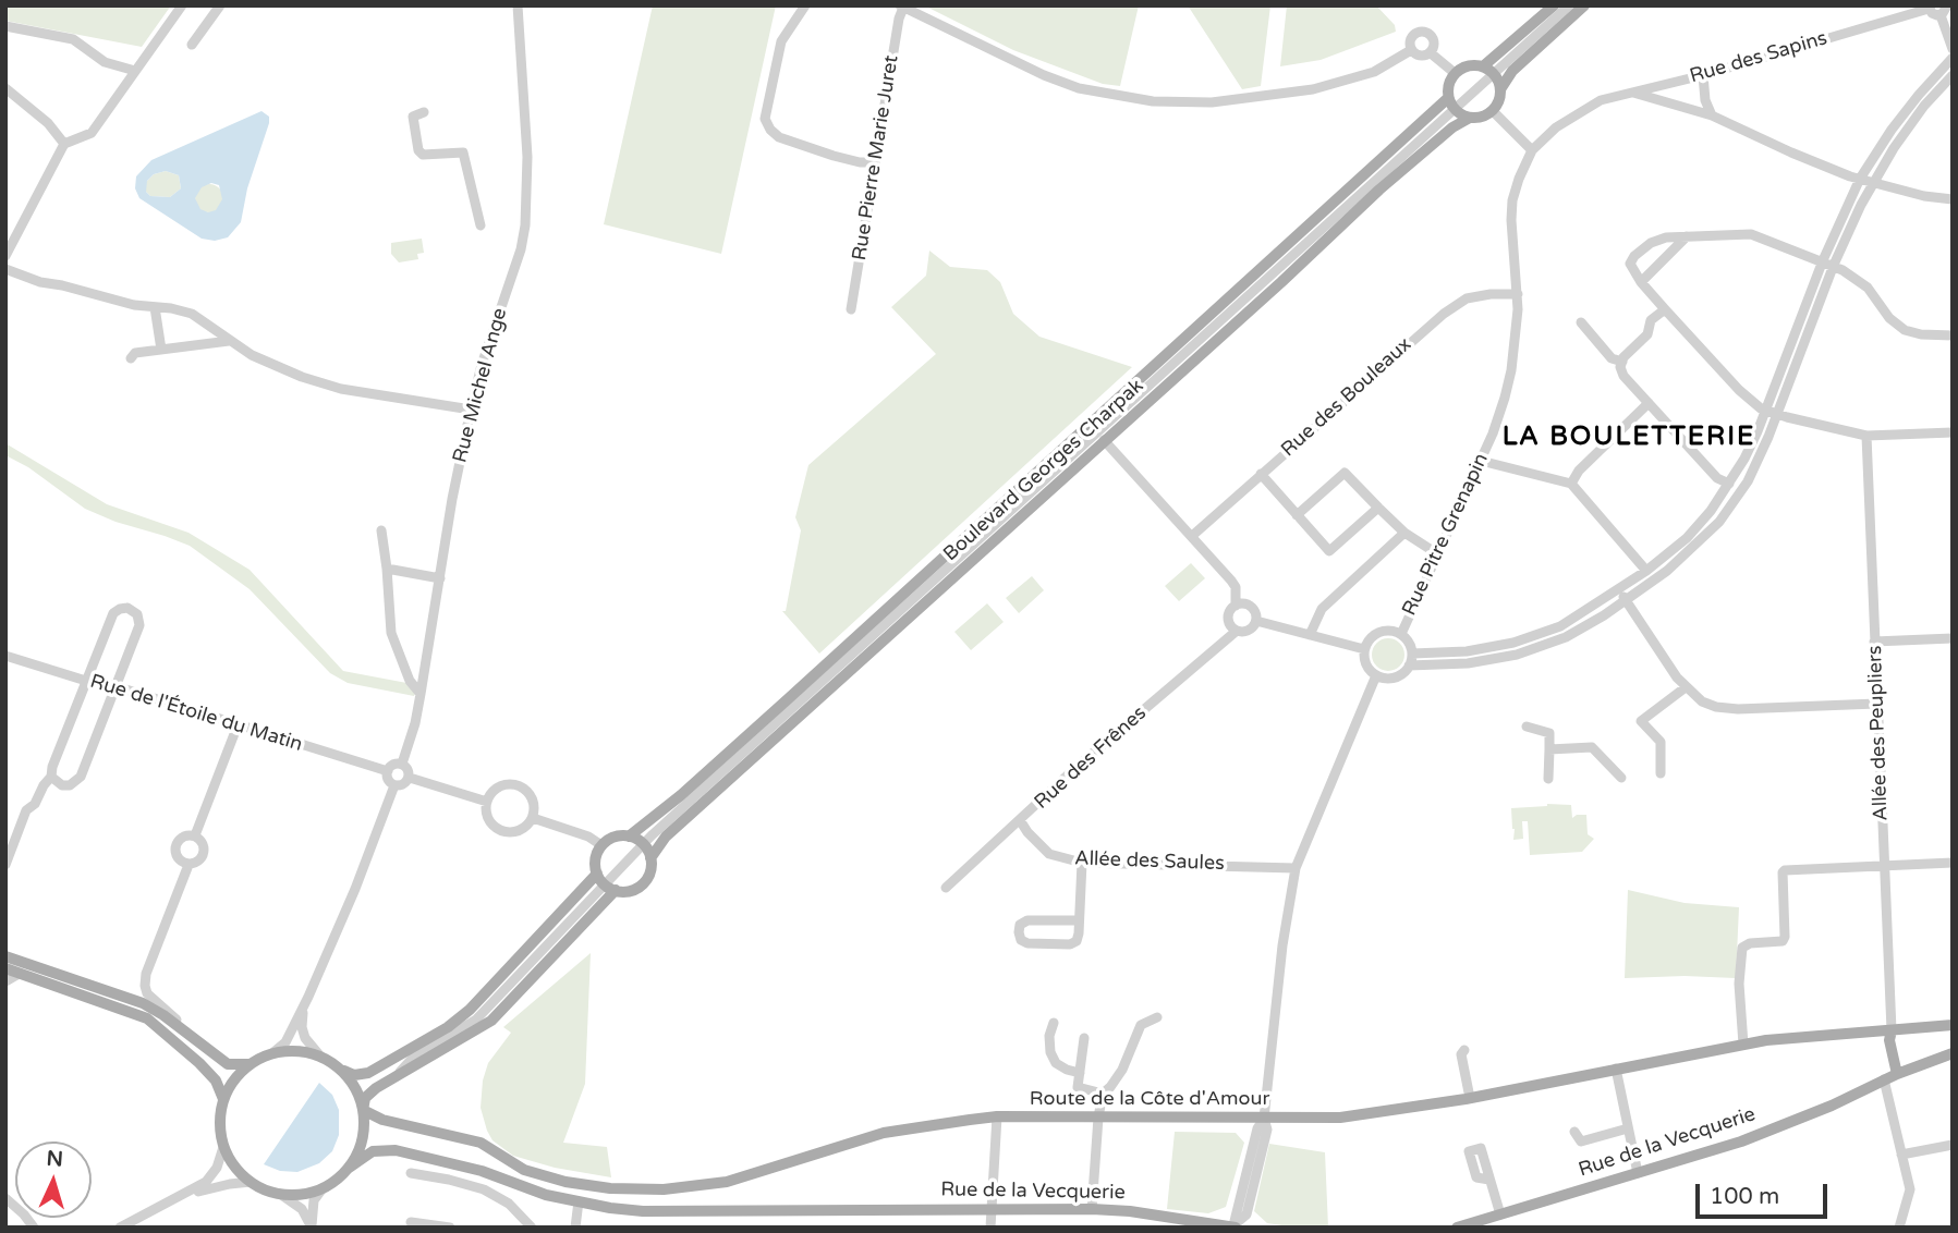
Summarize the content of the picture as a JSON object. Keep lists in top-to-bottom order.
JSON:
{
  "streets": {
    "main road": ["Boulevard Georges Charpak", "Route de la Côte d'Amour", "Rue de la Vecquerie"],
    "street": [
      "Rue des Sapins",
      "Rue Pierre Marie Juret",
      "Rue Michel Ange",
      "Rue des Bouleaux",
      "Rue Pitre Grenapin",
      "Rue de l'Étoile du Matin",
      "Allée des Peupliers",
      "Rue des Frênes",
      "Allée des Saules"
    ]
  },
  "crossings": [
    ["Rue des Sapins", "Rue Pitre Grenapin"],
    ["Rue Michel Ange", "Rue de l'Étoile du Matin"],
    ["Rue des Bouleaux", "Rue Pitre Grenapin"],
    ["Allée des Peupliers", "Route de la Côte d'Amour"],
    ["Rue des Frênes", "Allée des Saules"]
  ],
  "districts": ["LA BOULETTERIE"],
  "scale_bar": "100 m",
  "north": "top"
}
